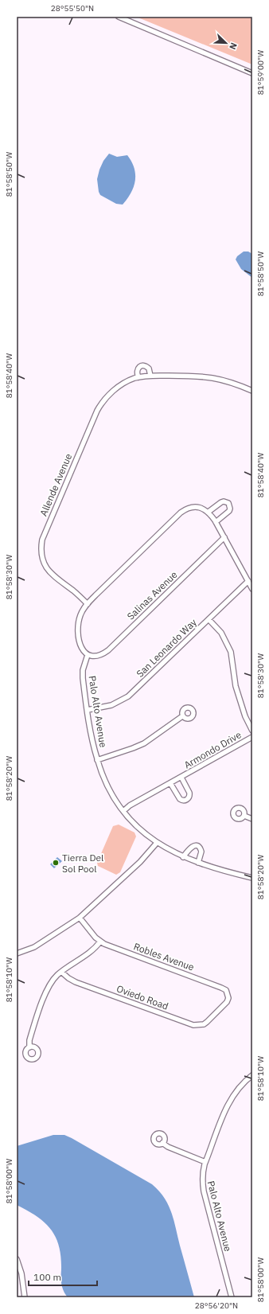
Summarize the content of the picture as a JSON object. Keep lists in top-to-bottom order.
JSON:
{
  "streets": {
    "street": [
      "Allende Avenue",
      "Salinas Avenue",
      "San Leonardo Way",
      "Palo Alto Avenue",
      "Armondo Drive",
      "Robles Avenue",
      "Oviedo Road"
    ]
  },
  "crossings": [
    ["Salinas Avenue", "Palo Alto Avenue"],
    ["San Leonardo Way", "Palo Alto Avenue"],
    ["Palo Alto Avenue", "Armondo Drive"],
    ["Robles Avenue", "Oviedo Road"]
  ],
  "places": ["Tierra Del Sol Pool"],
  "scale_bar": "100 m",
  "north": "bottom right",
  "coordinates": [
    "28°55'50\"N",
    "81°59'00\"W",
    "81°58'50\"W",
    "81°58'40\"W",
    "81°58'30\"W",
    "81°58'20\"W",
    "81°58'10\"W",
    "81°58'00\"W",
    "28°56'20\"N"
  ]
}
